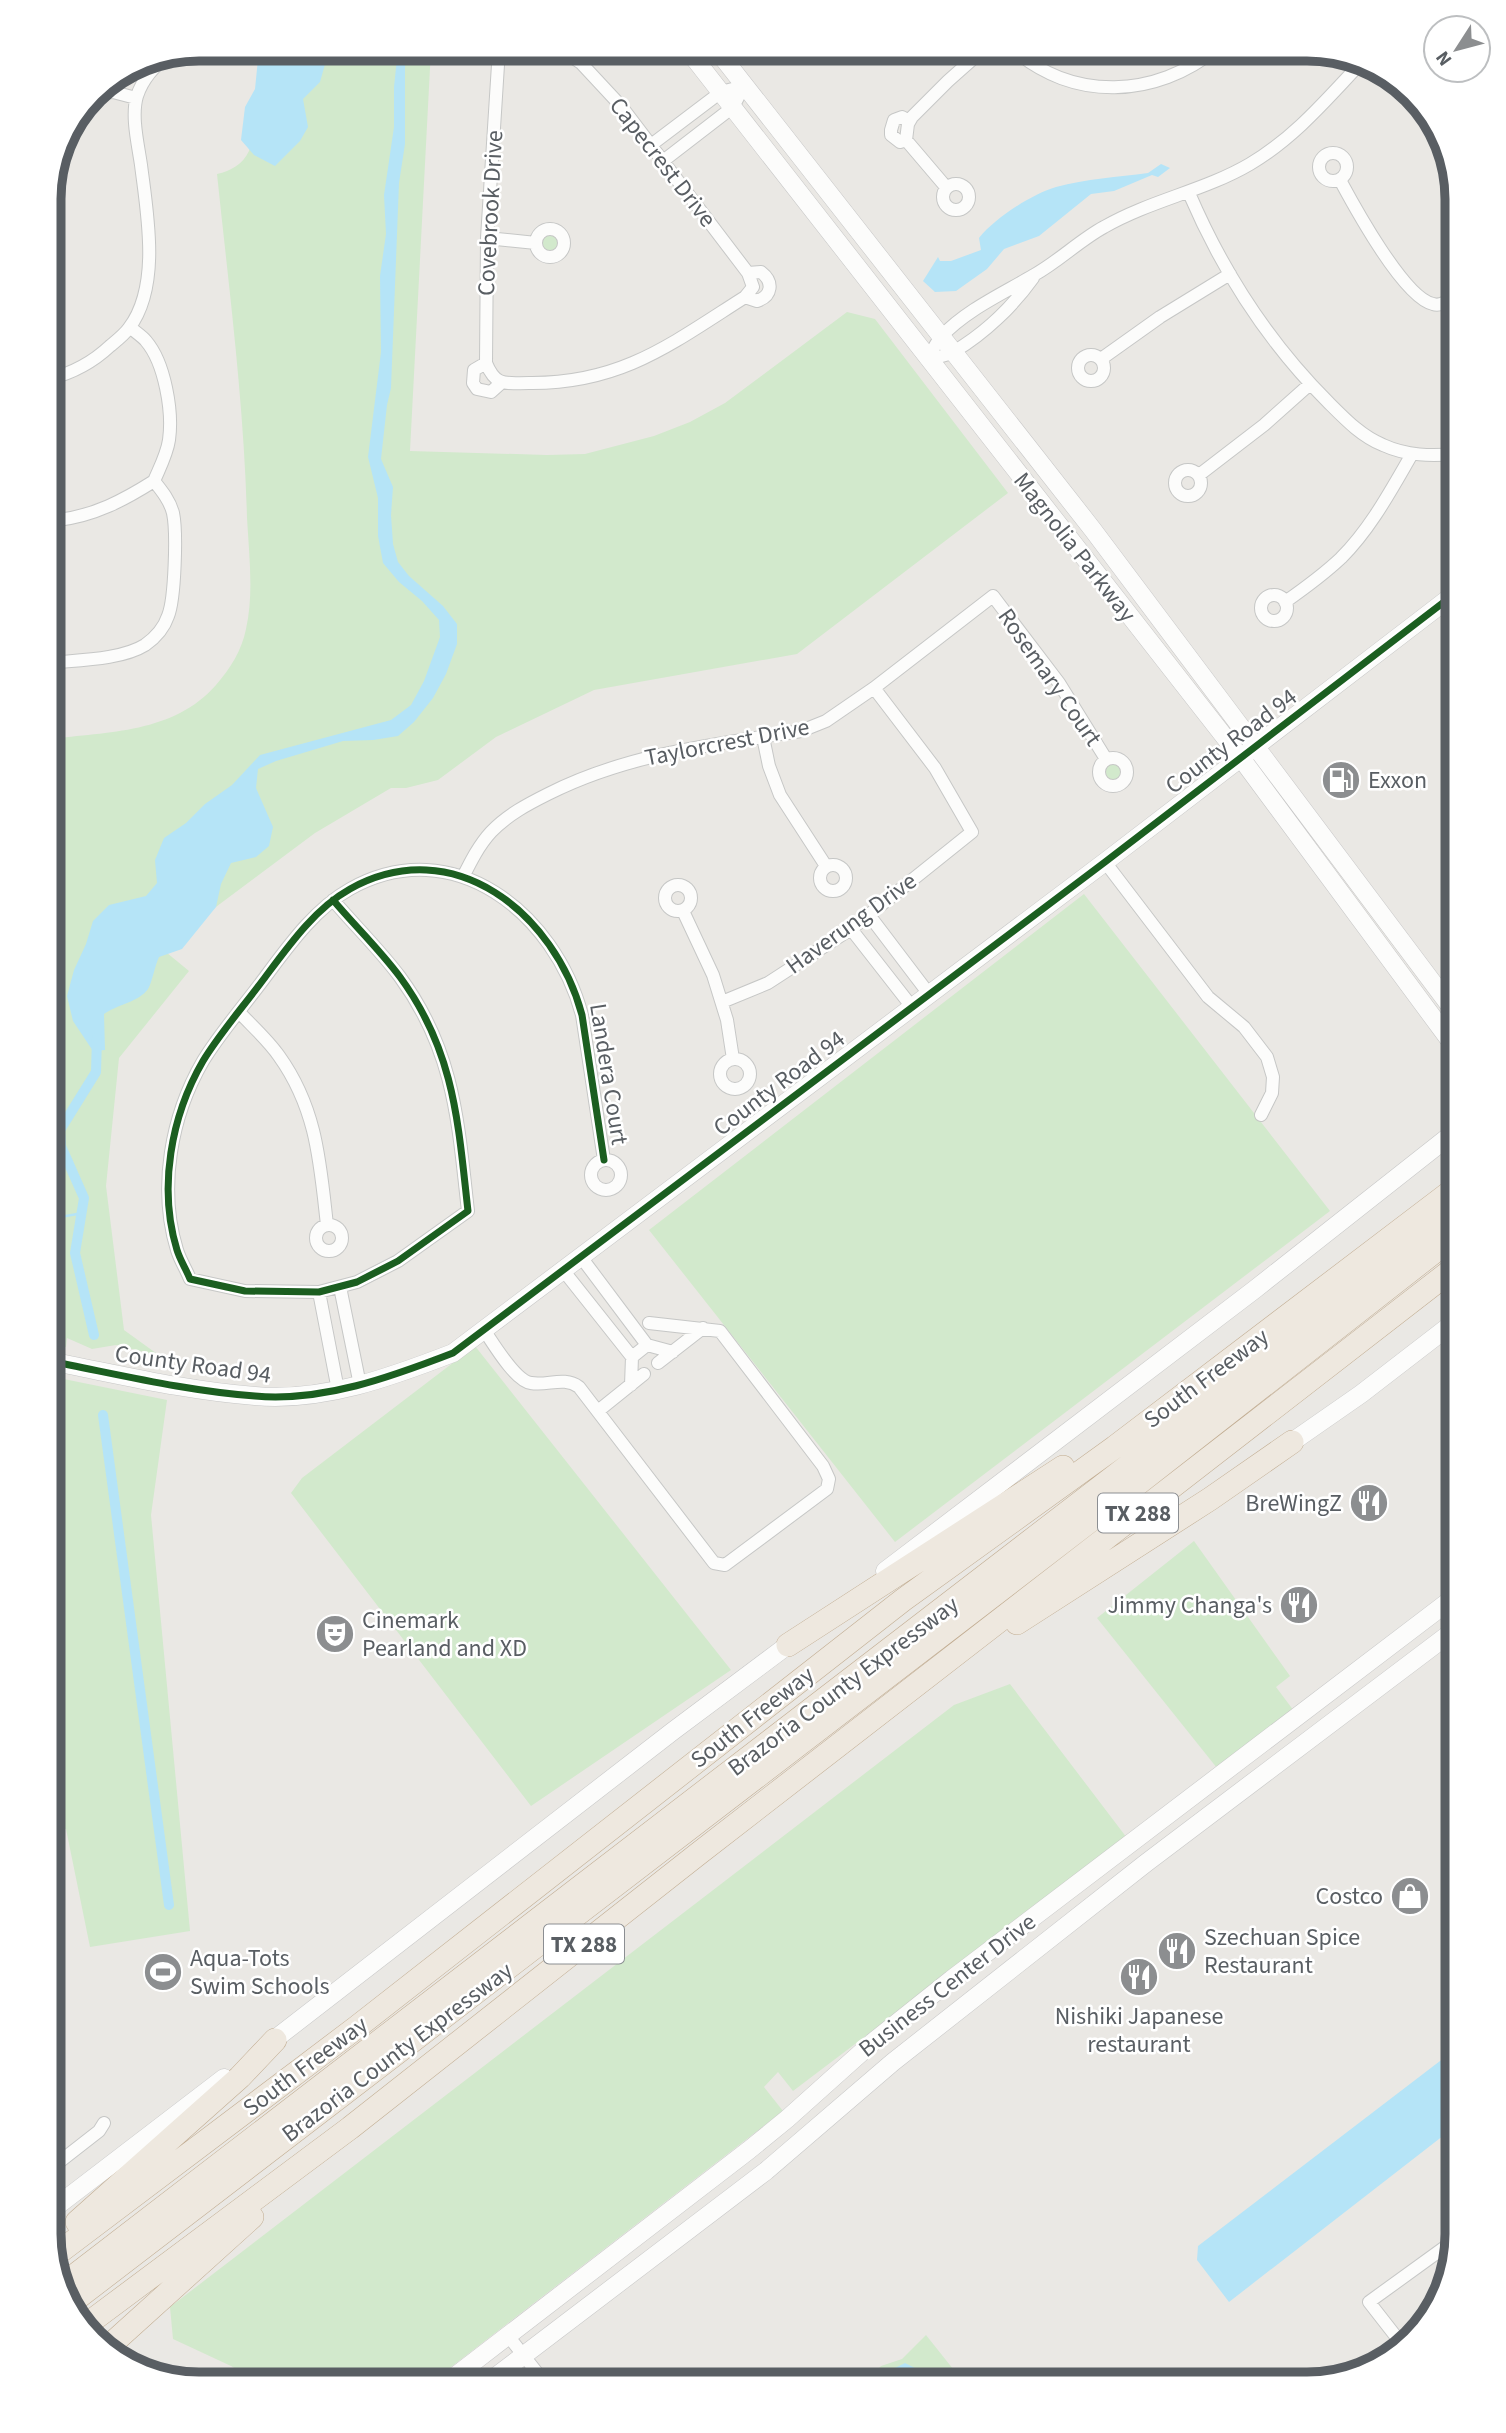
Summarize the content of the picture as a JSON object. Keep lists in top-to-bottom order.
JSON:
{
  "streets": {
    "highway": ["South Freeway", "TX 288", "Brazoria County Expressway"],
    "main road": ["Magnolia Parkway", "County Road 94", "Business Center Drive"],
    "street": [
      "Capecrest Drive",
      "Covebrook Drive",
      "Rosemary Court",
      "Taylorcrest Drive",
      "Haverung Drive",
      "Landera Court"
    ]
  },
  "crossings": [
    ["Capecrest Drive", "Covebrook Drive"],
    ["Magnolia Parkway", "County Road 94"],
    ["Rosemary Court", "Taylorcrest Drive"],
    ["Taylorcrest Drive", "Haverung Drive"],
    ["Taylorcrest Drive", "Landera Court"]
  ],
  "places": {
    "fuel station": ["Exxon"],
    "restaurant": [
      "BreWingZ",
      "Jimmy Changa's",
      "Szechuan Spice Restaurant",
      "Nishiki Japanese restaurant"
    ],
    "theatre": ["Cinemark Pearland and XD"],
    "shop": ["Costco"],
    "sports": ["Aqua-Tots Swim Schools"]
  },
  "north": "bottom left"
}
